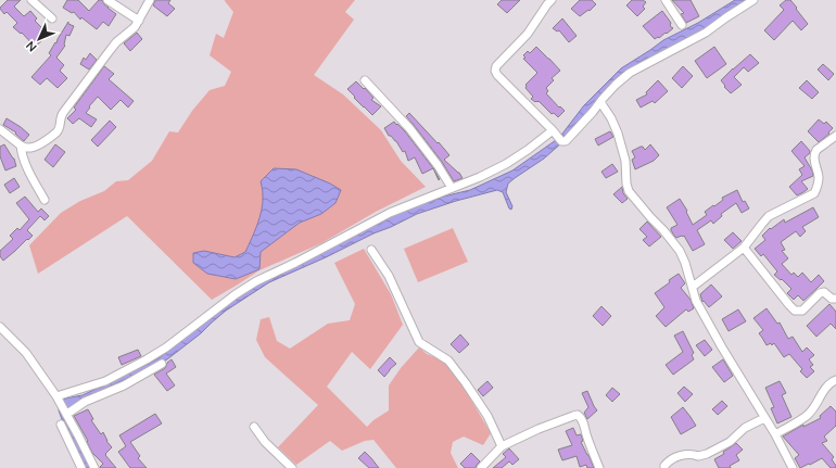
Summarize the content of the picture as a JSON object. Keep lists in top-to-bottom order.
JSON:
{
  "north": "bottom left"
}
